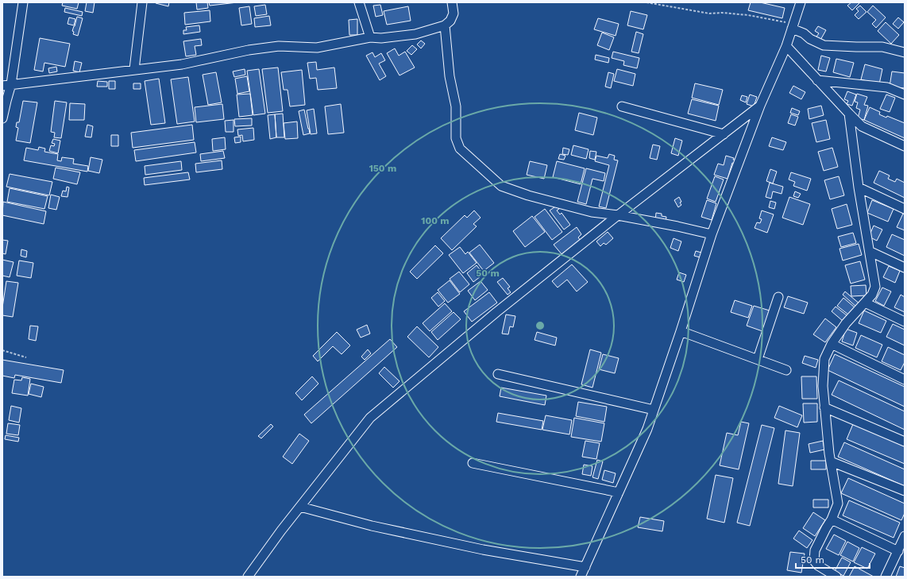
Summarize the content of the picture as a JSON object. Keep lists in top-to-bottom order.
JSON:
{
  "scale_bar": "50 m",
  "rings": ["150 m", "100 m", "50 m"]
}
